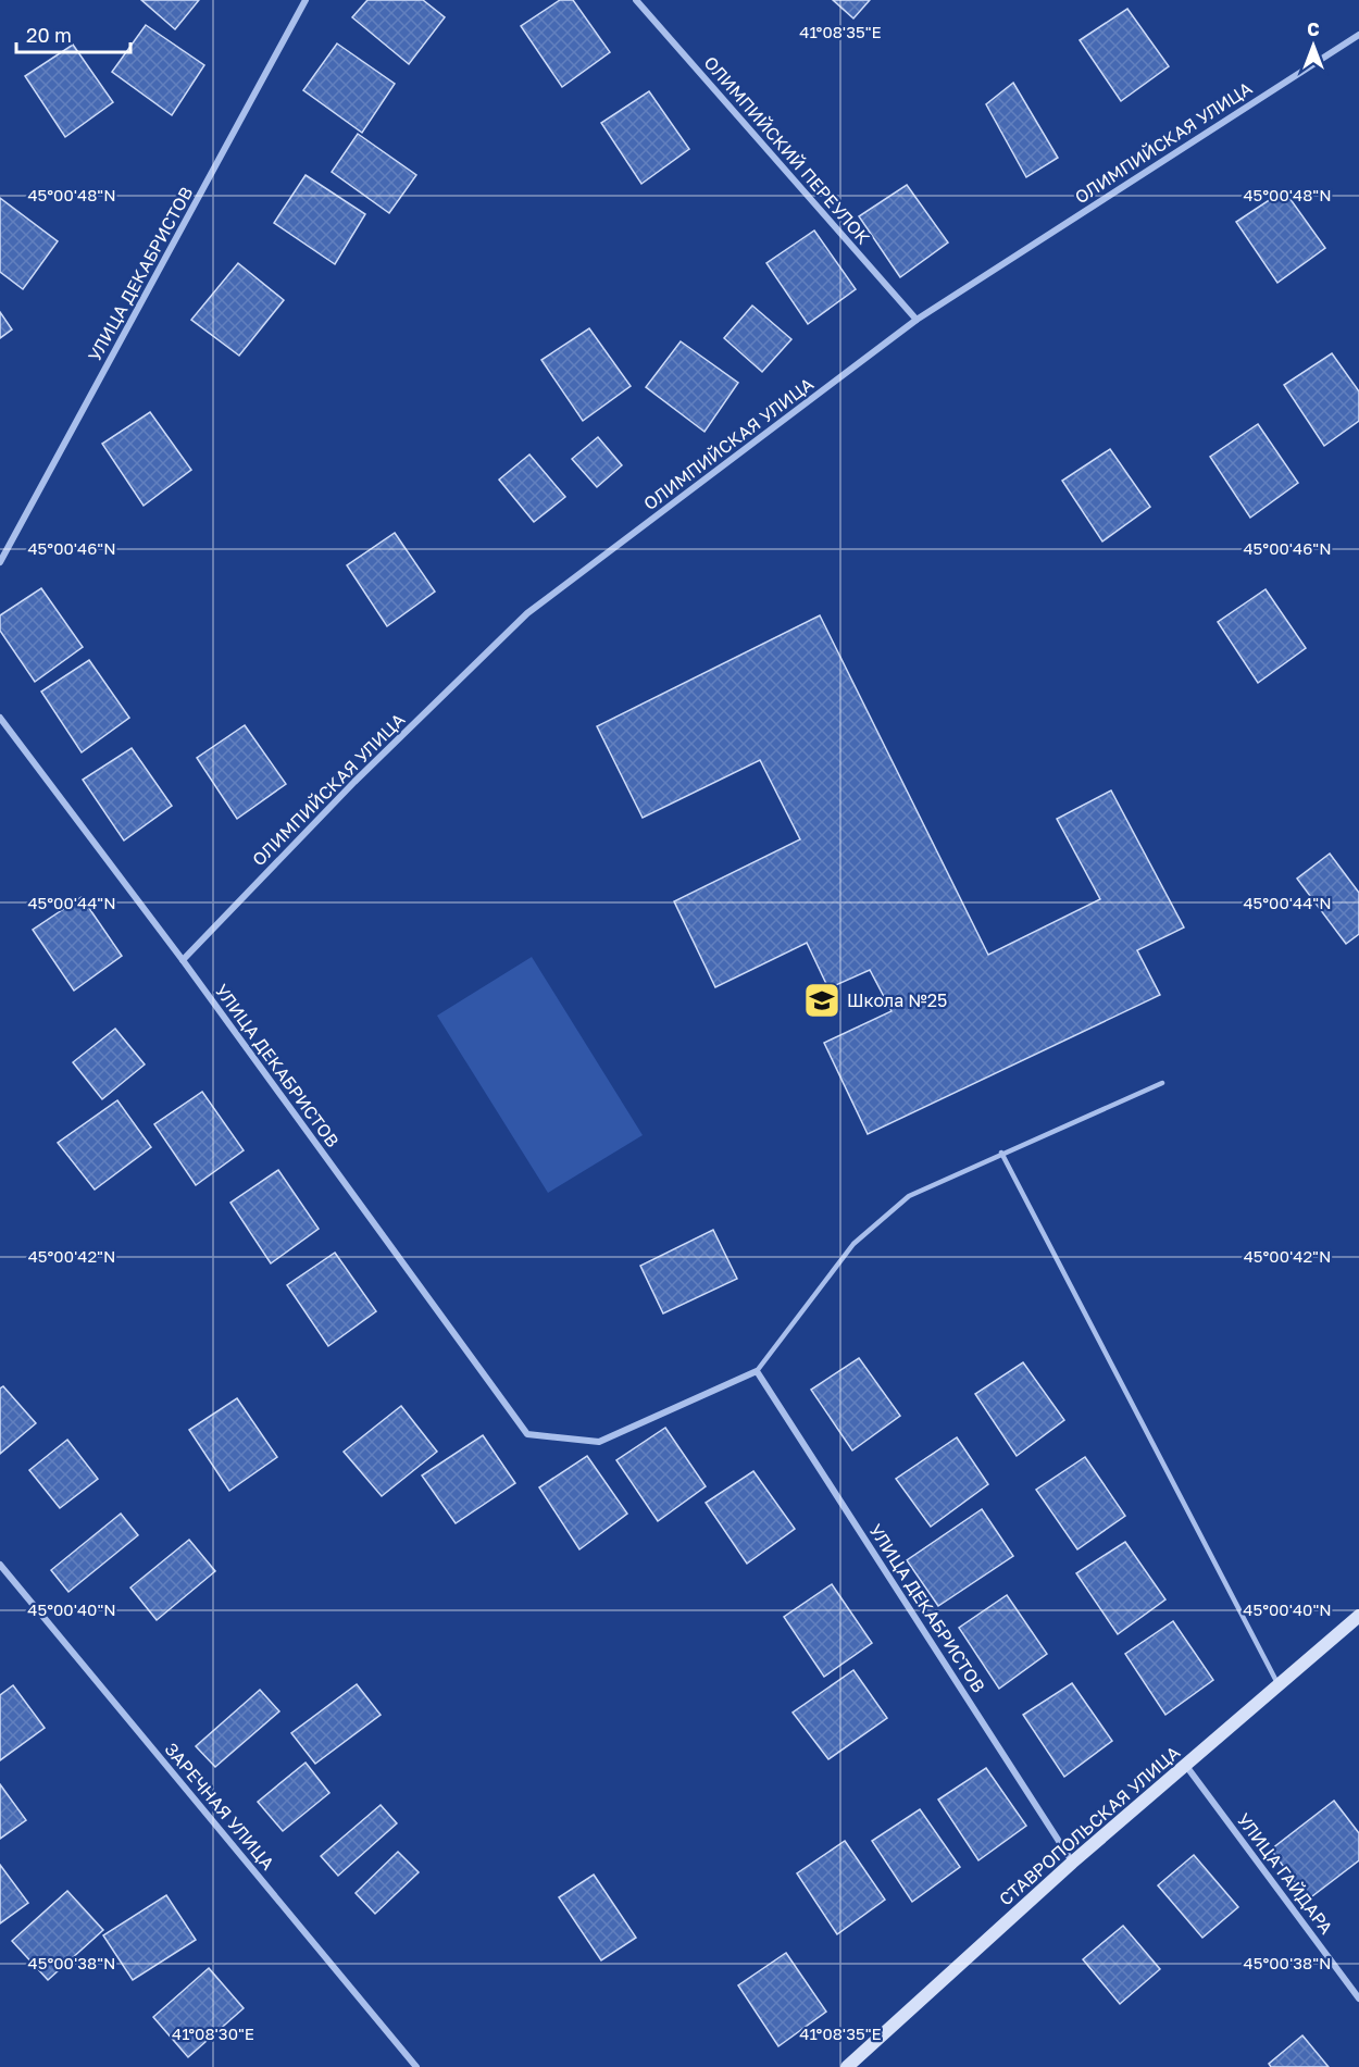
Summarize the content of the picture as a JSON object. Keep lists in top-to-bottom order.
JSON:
{
  "streets": {
    "main road": ["СТАВРОПОЛЬСКАЯ УЛИЦА"],
    "street": [
      "ОЛИМПИЙСКАЯ УЛИЦА",
      "ОЛИМПИЙСКИЙ ПЕРЕУЛОК",
      "УЛИЦА ДЕКАБРИСТОВ",
      "ЗАРЕЧНАЯ УЛИЦА",
      "УЛИЦА ГАЙДАРА"
    ]
  },
  "crossings": [
    ["ОЛИМПИЙСКАЯ УЛИЦА", "ОЛИМПИЙСКИЙ ПЕРЕУЛОК"],
    ["ОЛИМПИЙСКАЯ УЛИЦА", "УЛИЦА ДЕКАБРИСТОВ"],
    ["УЛИЦА ДЕКАБРИСТОВ", "СТАВРОПОЛЬСКАЯ УЛИЦА"],
    ["СТАВРОПОЛЬСКАЯ УЛИЦА", "УЛИЦА ГАЙДАРА"]
  ],
  "places": {
    "school or university": ["Школа №25"]
  },
  "scale_bar": "20 m",
  "north": "top",
  "coordinates": [
    "41°08'35\"E",
    "45°00'48\"N",
    "45°00'46\"N",
    "45°00'44\"N",
    "45°00'42\"N",
    "45°00'40\"N",
    "45°00'38\"N",
    "41°08'30\"E"
  ]
}
